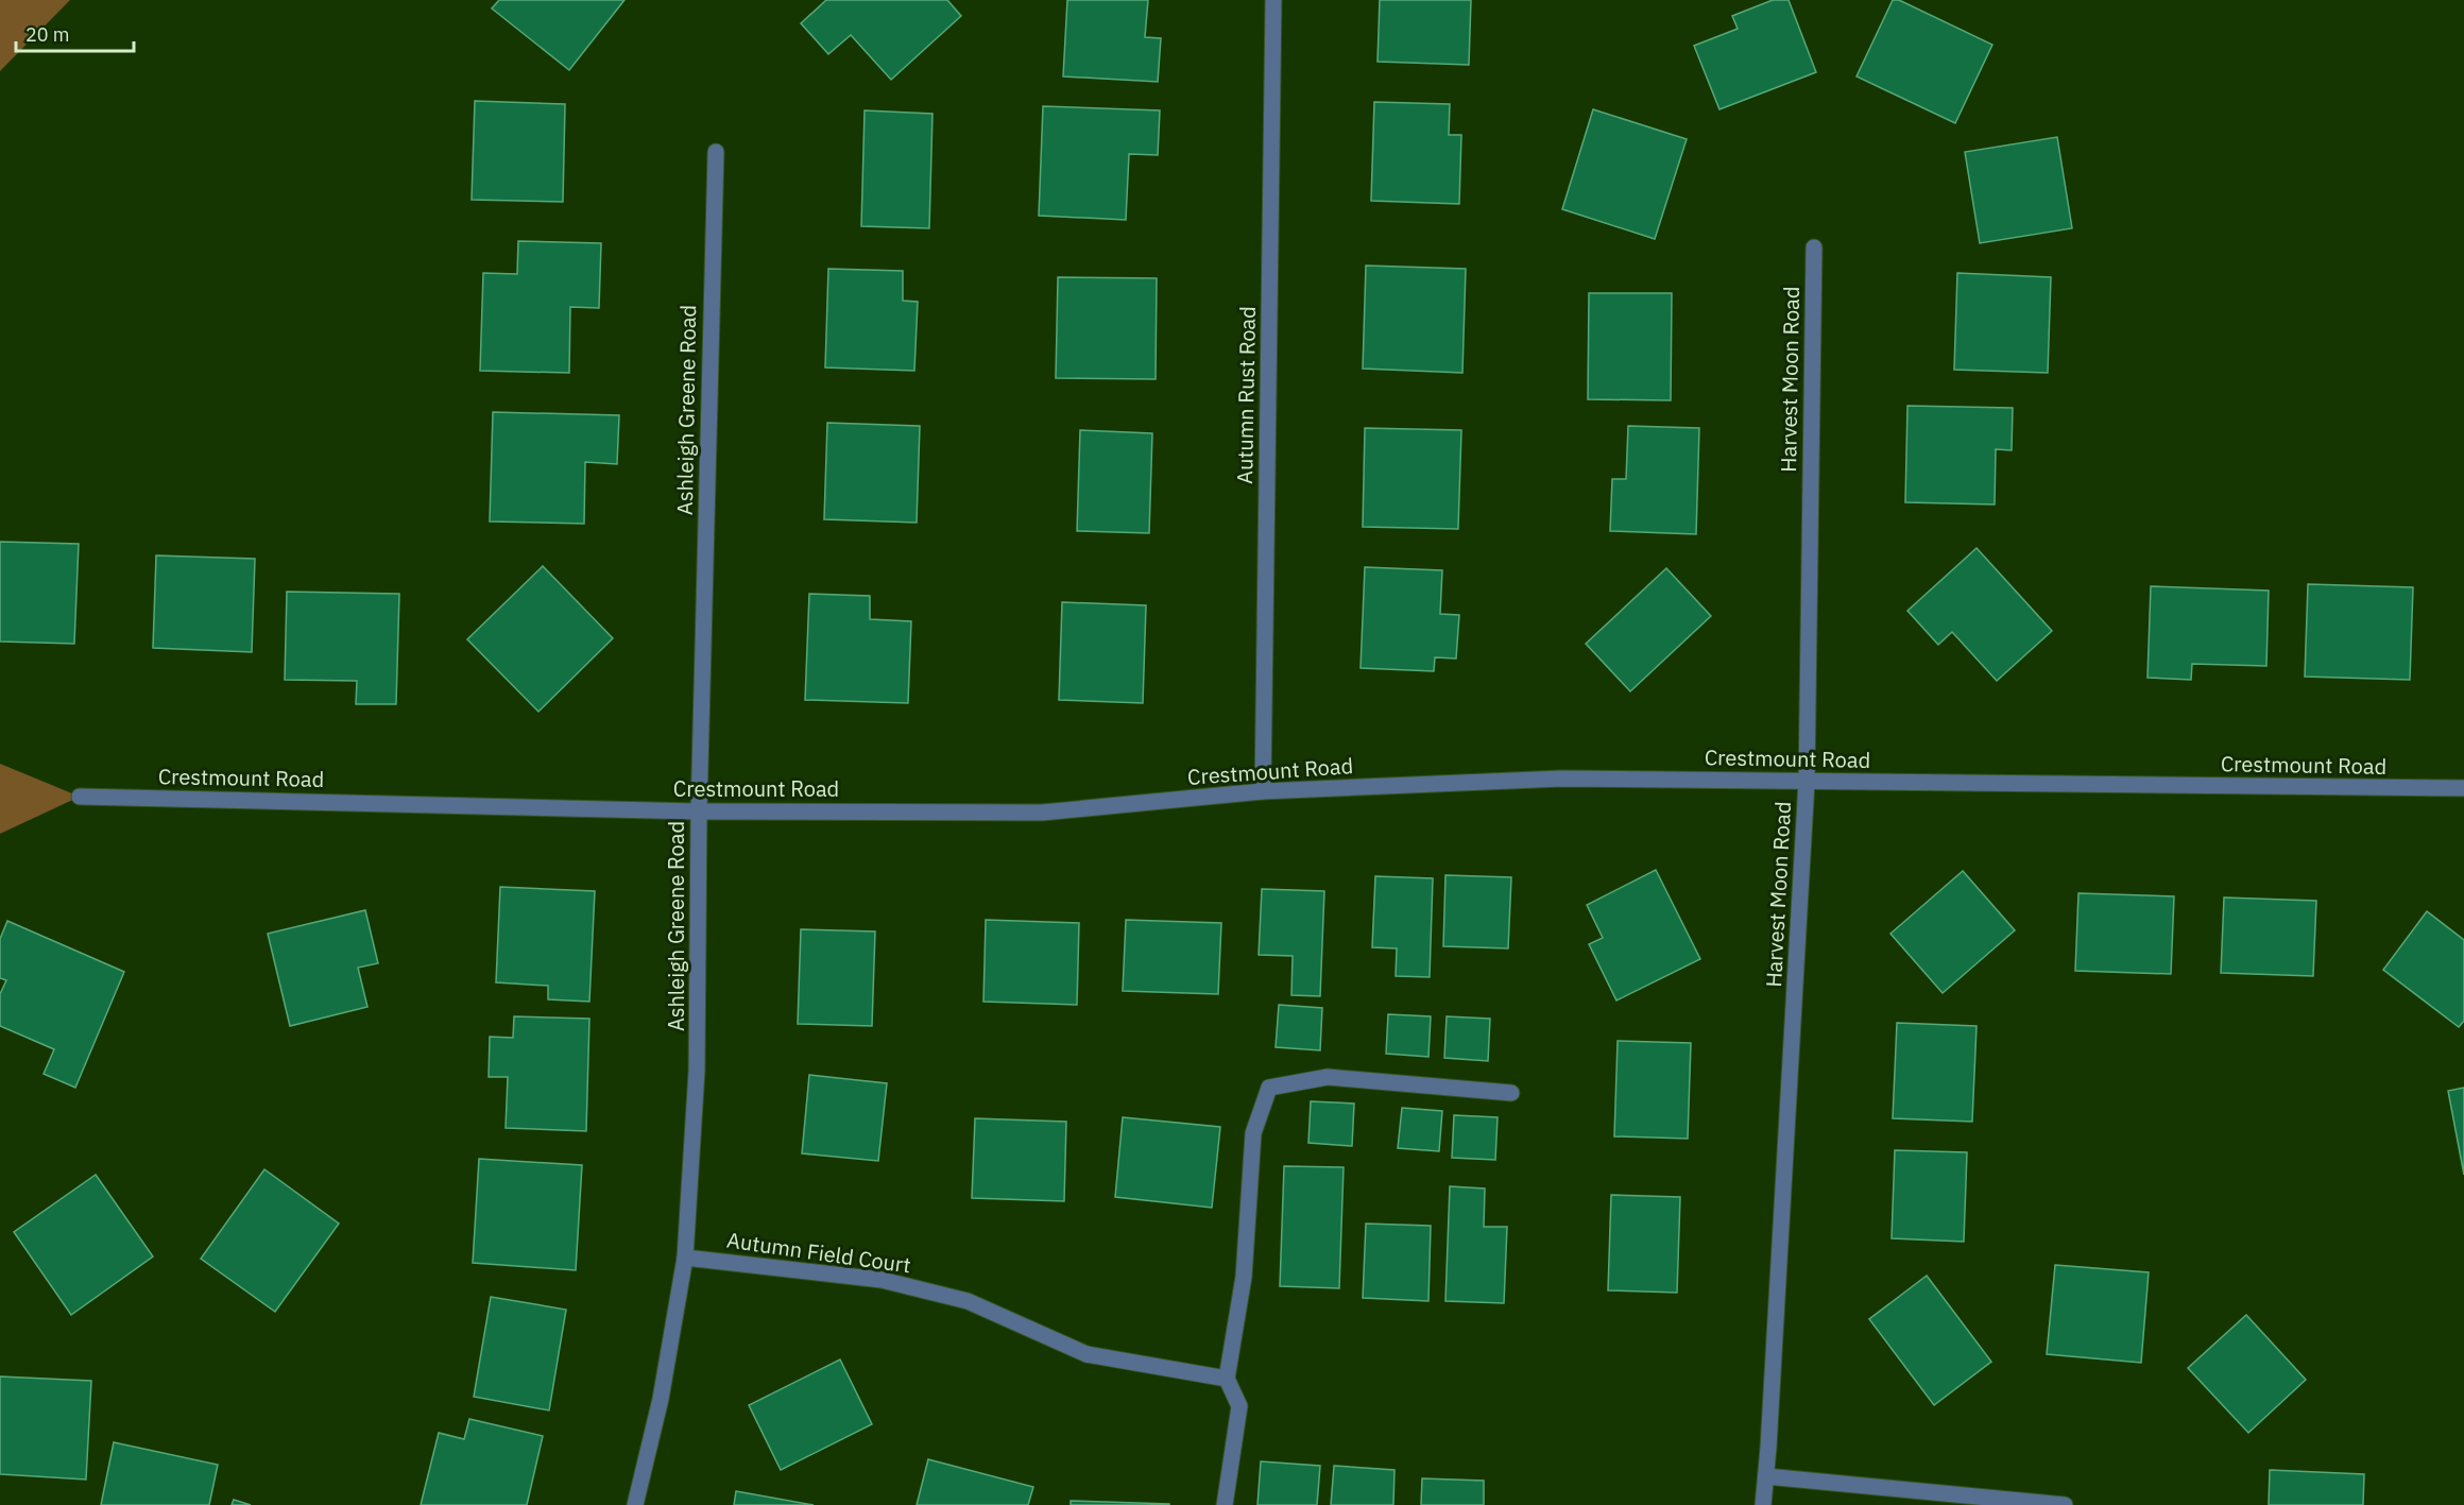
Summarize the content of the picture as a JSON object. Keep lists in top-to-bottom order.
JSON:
{
  "streets": {
    "street": [
      "Harvest Moon Road",
      "Autumn Rust Road",
      "Ashleigh Greene Road",
      "Crestmount Road",
      "Autumn Field Court"
    ]
  },
  "crossings": [
    ["Harvest Moon Road", "Crestmount Road"],
    ["Autumn Rust Road", "Crestmount Road"],
    ["Ashleigh Greene Road", "Crestmount Road"],
    ["Ashleigh Greene Road", "Autumn Field Court"]
  ],
  "scale_bar": "20 m"
}
